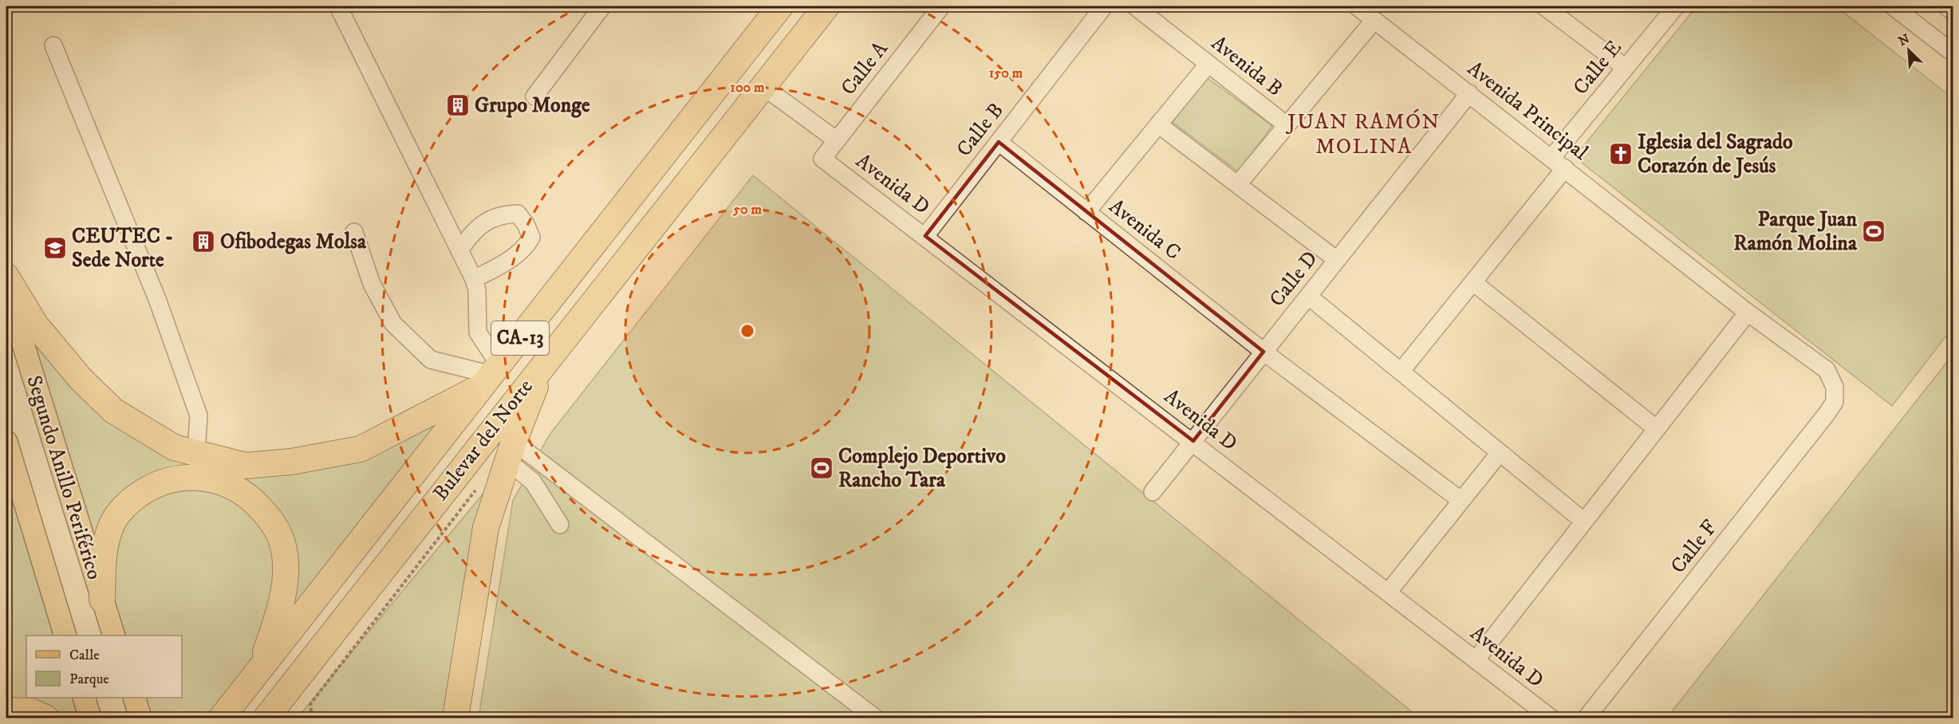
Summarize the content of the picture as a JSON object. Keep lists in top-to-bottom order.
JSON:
{
  "streets": {
    "highway": ["CA-13", "Bulevar del Norte"],
    "main road": ["Segundo Anillo Periférico"],
    "street": [
      "Avenida B",
      "Calle E",
      "Calle A",
      "Avenida Principal",
      "Calle B",
      "Avenida D",
      "Avenida C",
      "Calle D",
      "Calle F"
    ]
  },
  "crossings": [
    ["Calle E", "Avenida Principal"],
    ["Calle A", "Avenida D"],
    ["Avenida Principal", "Calle D"],
    ["Avenida Principal", "Calle F"],
    ["Calle B", "Avenida D"],
    ["Calle B", "Avenida C"],
    ["Avenida D", "Calle D"],
    ["Avenida D", "Bulevar del Norte"],
    ["Avenida C", "Calle D"]
  ],
  "districts": ["JUAN RAMÓN MOLINA"],
  "places": {
    "building": ["Grupo Monge", "Ofibodegas Molsa"],
    "church": ["Iglesia del Sagrado Corazón de Jesús"],
    "sports": ["Parque Juan Ramón Molina", "Complejo Deportivo Rancho Tara"],
    "school or university": ["CEUTEC - Sede Norte"]
  },
  "legend": ["Calle", "Parque"],
  "north": "top left",
  "rings": ["150 m", "100 m", "50 m"]
}
